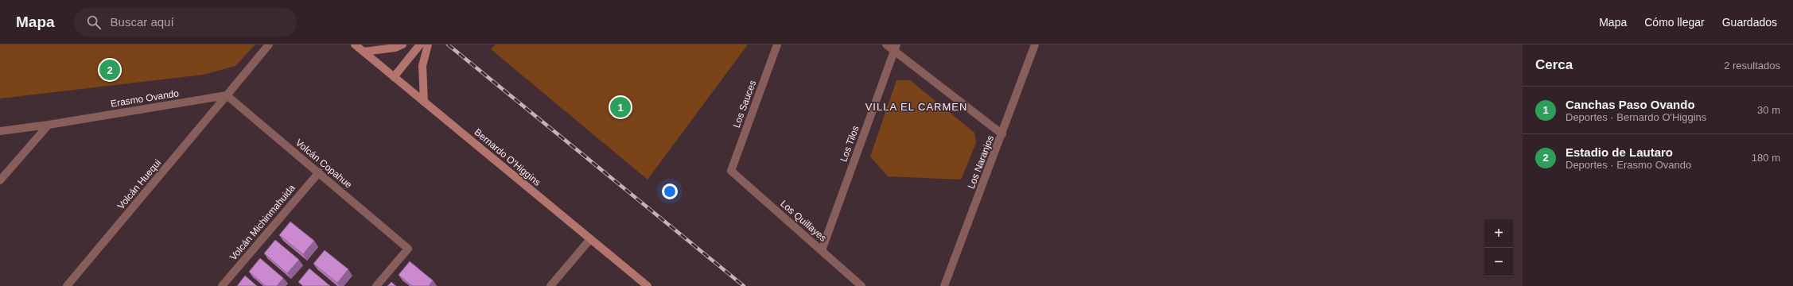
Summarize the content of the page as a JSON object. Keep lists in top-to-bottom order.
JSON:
{
  "streets": {
    "main road": ["Bernardo O'Higgins"],
    "street": [
      "Erasmo Ovando",
      "Los Sauces",
      "Los Tilos",
      "Los Naranjos",
      "Volcán Copahue",
      "Volcán Huequi",
      "Los Quillayes",
      "Volcán Michinmahuida"
    ]
  },
  "crossings": [
    ["Erasmo Ovando", "Volcán Copahue"],
    ["Erasmo Ovando", "Volcán Huequi"],
    ["Los Sauces", "Los Quillayes"],
    ["Los Tilos", "Los Quillayes"],
    ["Volcán Copahue", "Volcán Huequi"],
    ["Volcán Copahue", "Volcán Michinmahuida"]
  ],
  "districts": ["VILLA EL CARMEN"],
  "page": {
    "header": "Mapa",
    "search": "Buscar aquí",
    "nav": ["Mapa", "Cómo llegar", "Guardados"],
    "heading": ["Cerca", "2 resultados"],
    "pins": ["2", "1"],
    "list": [
      {
        "mark": "1",
        "name": "Canchas Paso Ovando",
        "note": "Deportes · Bernardo O'Higgins",
        "value": "30 m"
      },
      {
        "mark": "2",
        "name": "Estadio de Lautaro",
        "note": "Deportes · Erasmo Ovando",
        "value": "180 m"
      }
    ],
    "map_buttons": ["+", "−"]
  }
}
